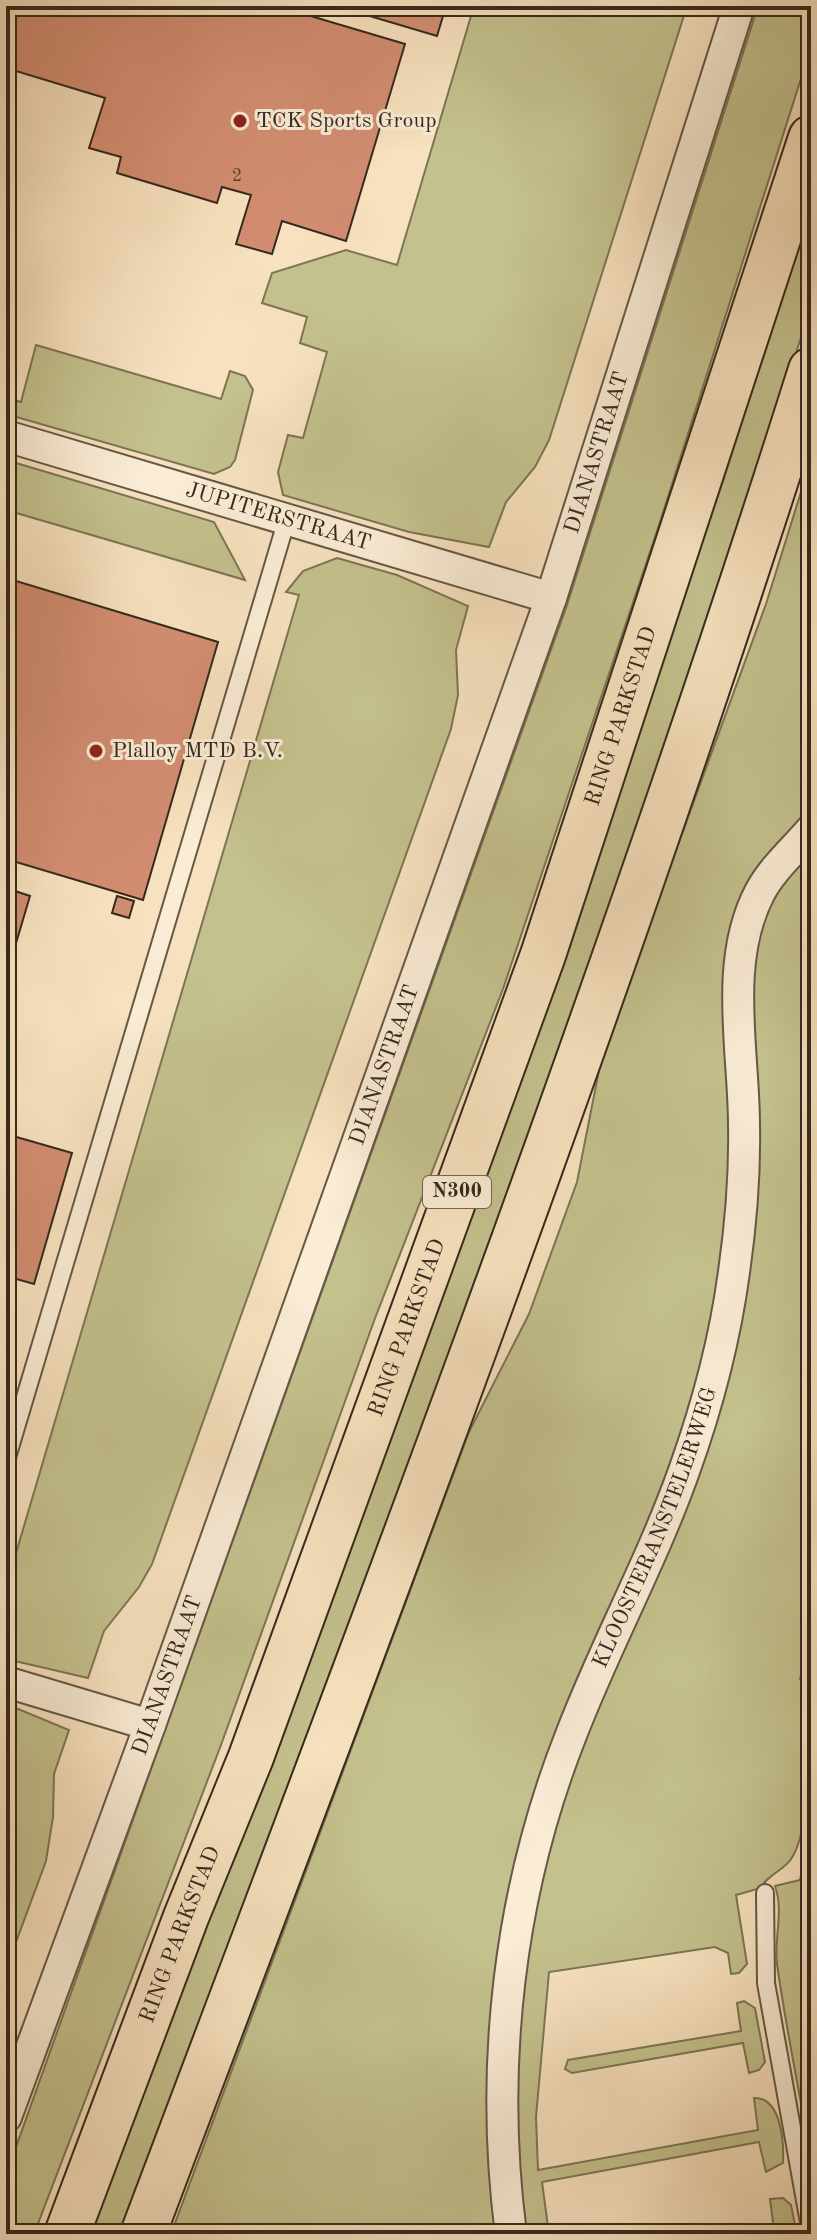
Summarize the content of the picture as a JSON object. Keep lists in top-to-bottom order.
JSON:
{
  "streets": {
    "highway": ["RING PARKSTAD", "N300"],
    "street": ["DIANASTRAAT", "JUPITERSTRAAT", "KLOOSTERANSTELERWEG"]
  },
  "crossings": [
    ["DIANASTRAAT", "JUPITERSTRAAT"]
  ],
  "places": ["TCK Sports Group", "Plalloy MTD B.V."],
  "house_numbers": ["2"]
}
